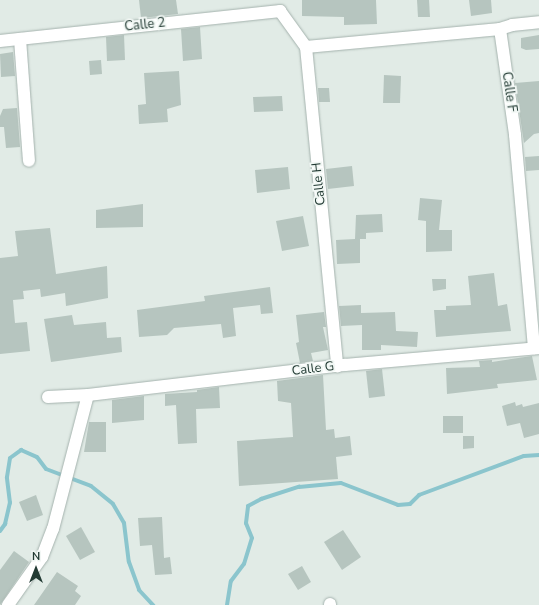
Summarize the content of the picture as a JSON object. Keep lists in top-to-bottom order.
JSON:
{
  "streets": {
    "street": [
      "Calle 2",
      "Calle F",
      "Calle H",
      "Calle G"
    ]
  },
  "crossings": [
    ["Calle F", "Calle G"],
    ["Calle H", "Calle G"]
  ],
  "north": "top"
}
